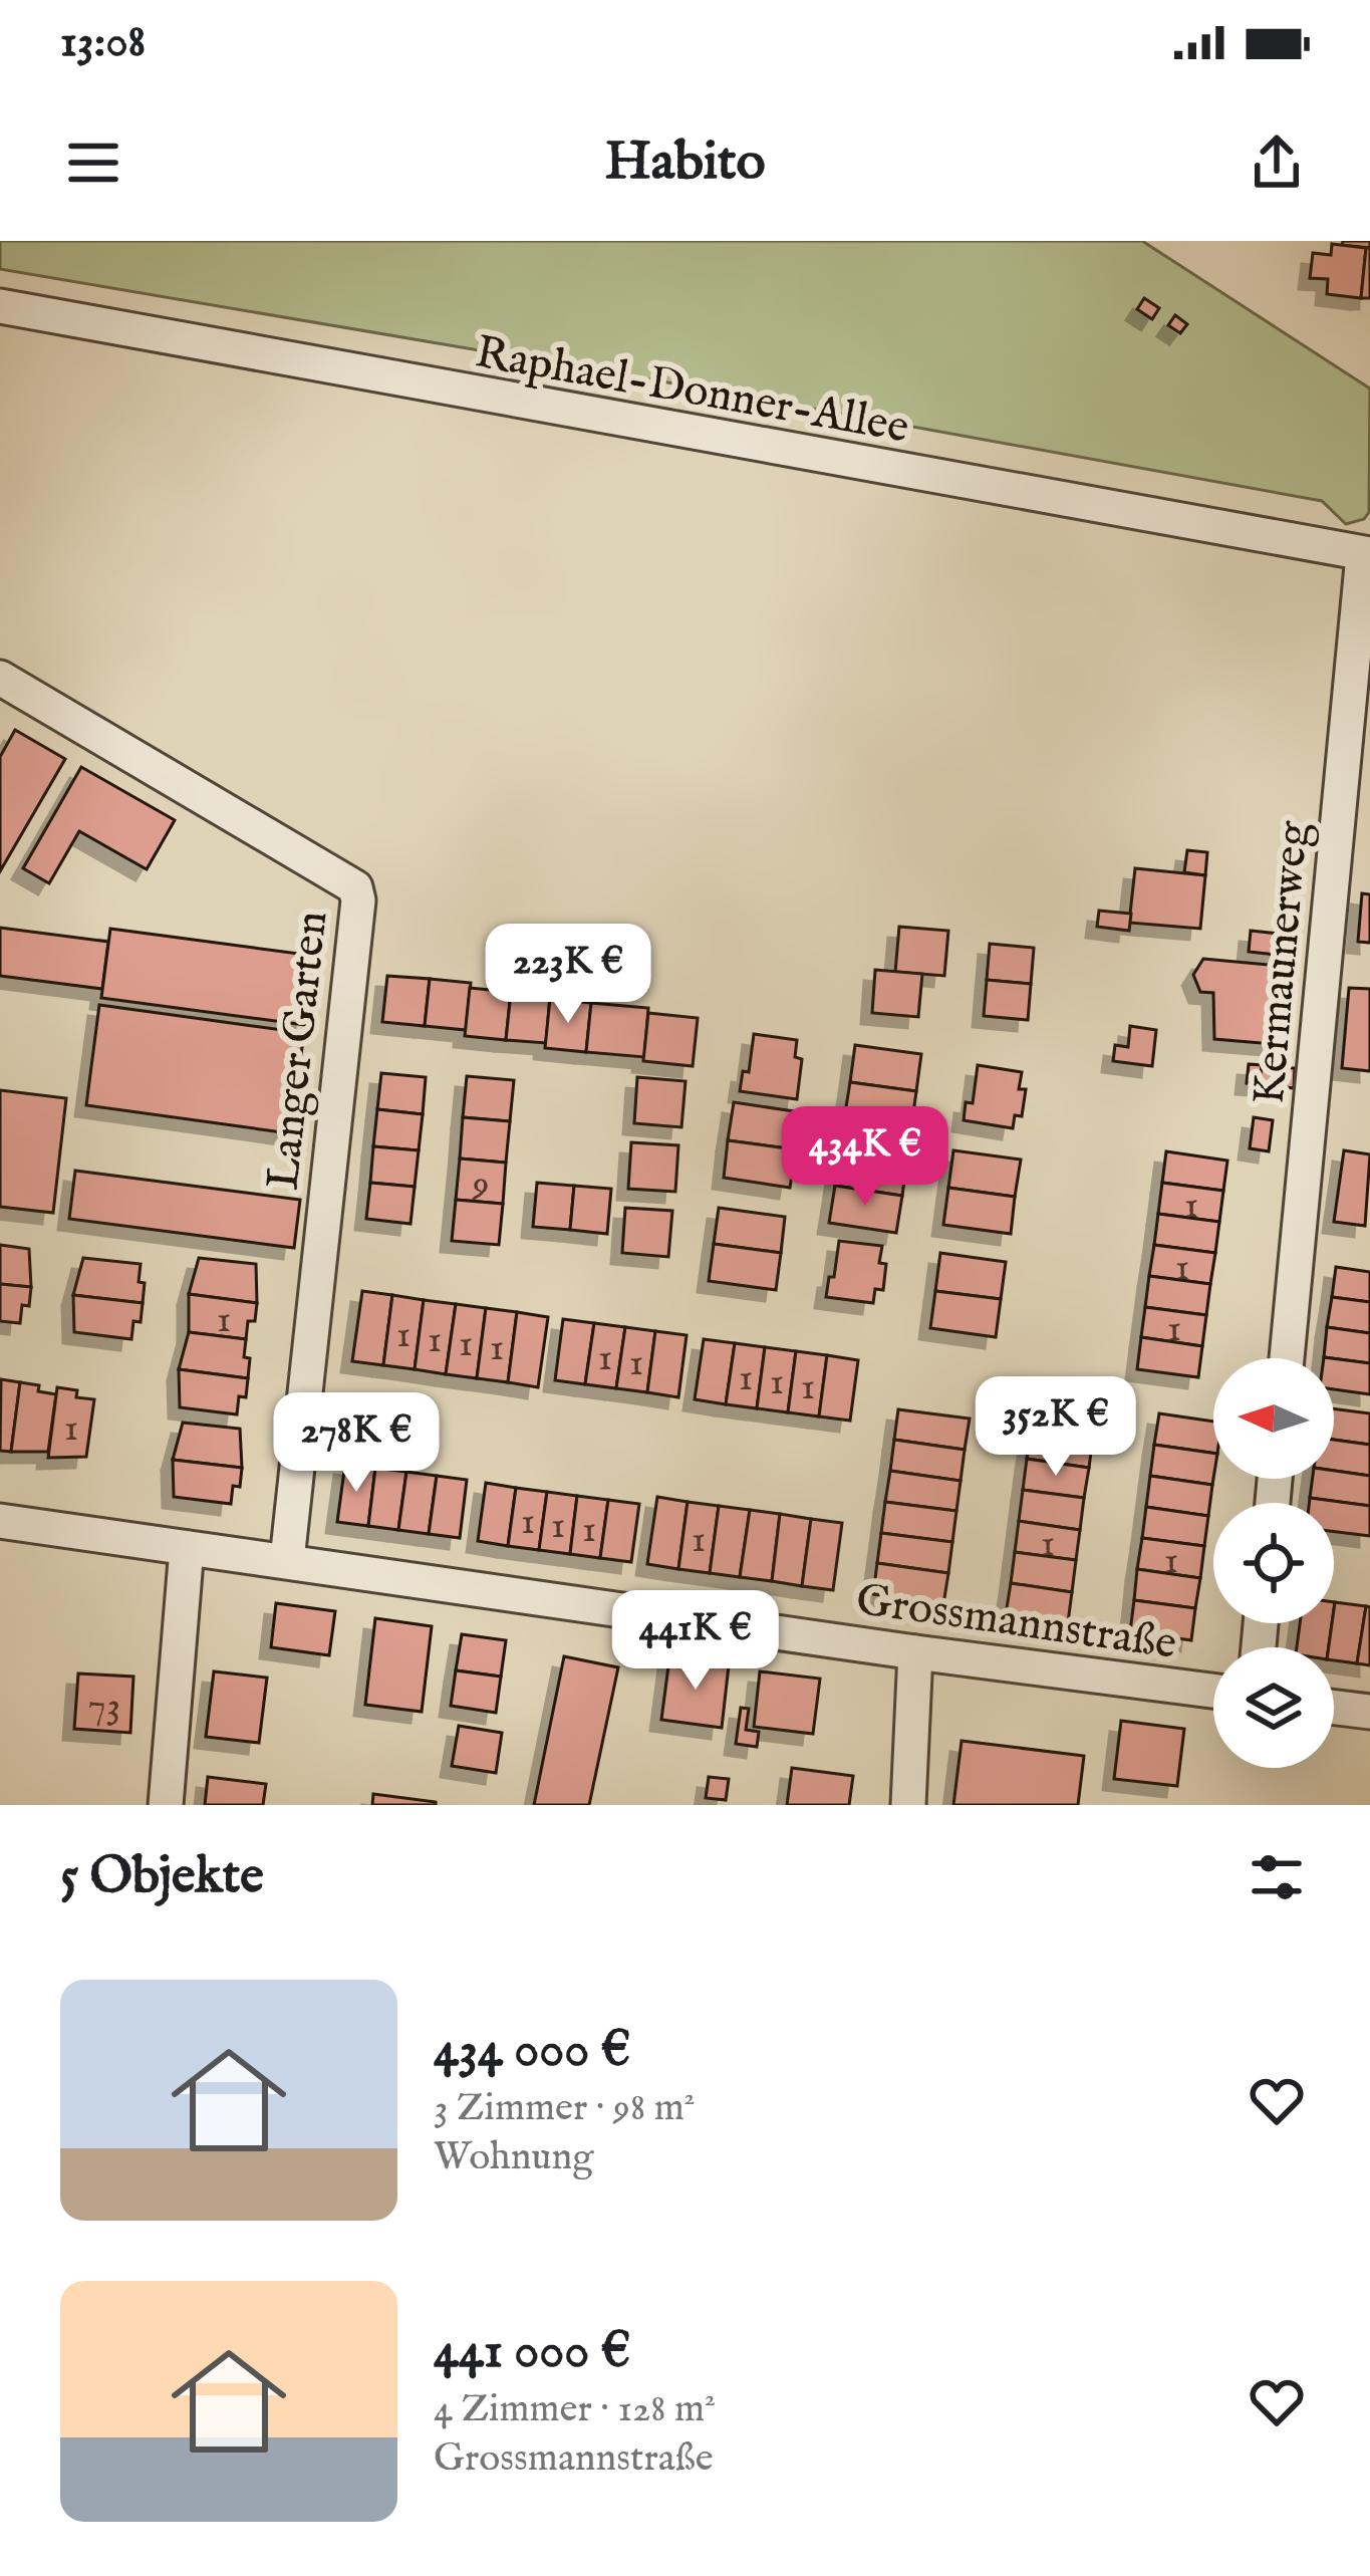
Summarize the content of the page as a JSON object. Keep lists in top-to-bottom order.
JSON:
{
  "streets": {
    "street": [
      "Raphael-Donner-Allee",
      "Kermaunerweg",
      "Langer Garten",
      "Grossmannstraße"
    ]
  },
  "crossings": [
    ["Raphael-Donner-Allee", "Kermaunerweg"],
    ["Langer Garten", "Grossmannstraße"]
  ],
  "house_numbers": [
    "9",
    "1",
    "1",
    "1",
    "1",
    "1",
    "1",
    "1",
    "1",
    "1",
    "1",
    "1",
    "1",
    "1",
    "1",
    "1",
    "1",
    "1",
    "1",
    "1",
    "1",
    "73"
  ],
  "north": "left",
  "page": {
    "status": "13:08",
    "header": "Habito",
    "price": [
      "223K €",
      "434K €",
      "352K €",
      "278K €",
      "441K €"
    ],
    "heading": "5 Objekte",
    "list": [
      {
        "name": "434 000 €",
        "note": "3 Zimmer · 98 m² · Wohnung"
      },
      {
        "name": "441 000 €",
        "note": "4 Zimmer · 128 m² · Grossmannstraße"
      }
    ]
  }
}
